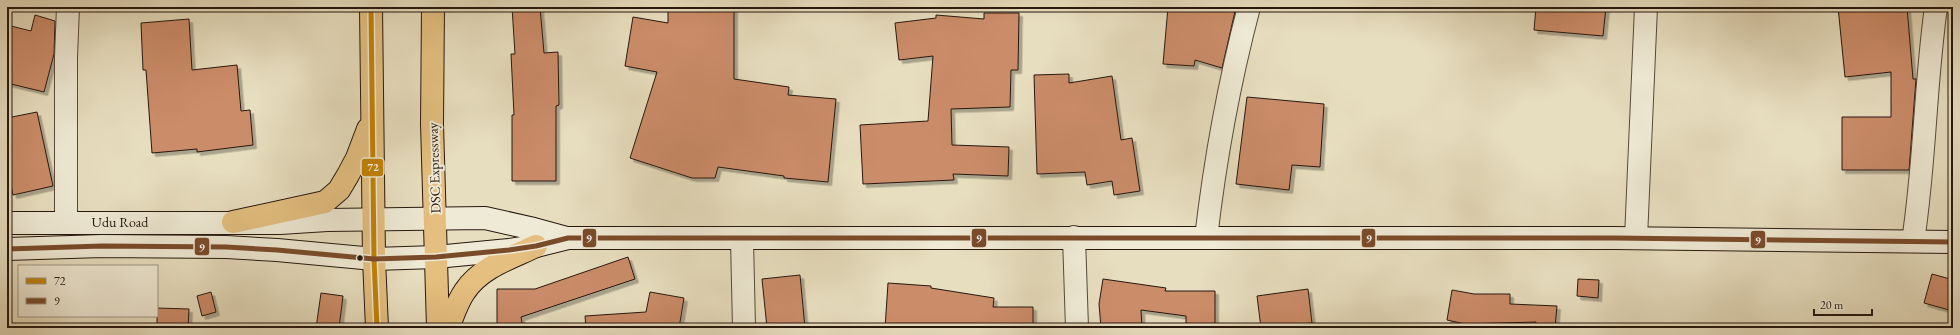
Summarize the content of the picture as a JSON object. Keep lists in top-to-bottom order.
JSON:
{
  "streets": {
    "main road": ["DSC Expressway", "Udu Road"]
  },
  "crossings": [
    ["DSC Expressway", "Udu Road"]
  ],
  "lines": ["transit line 72", "transit line 9"],
  "legend": ["72", "9"],
  "scale_bar": "20 m"
}
